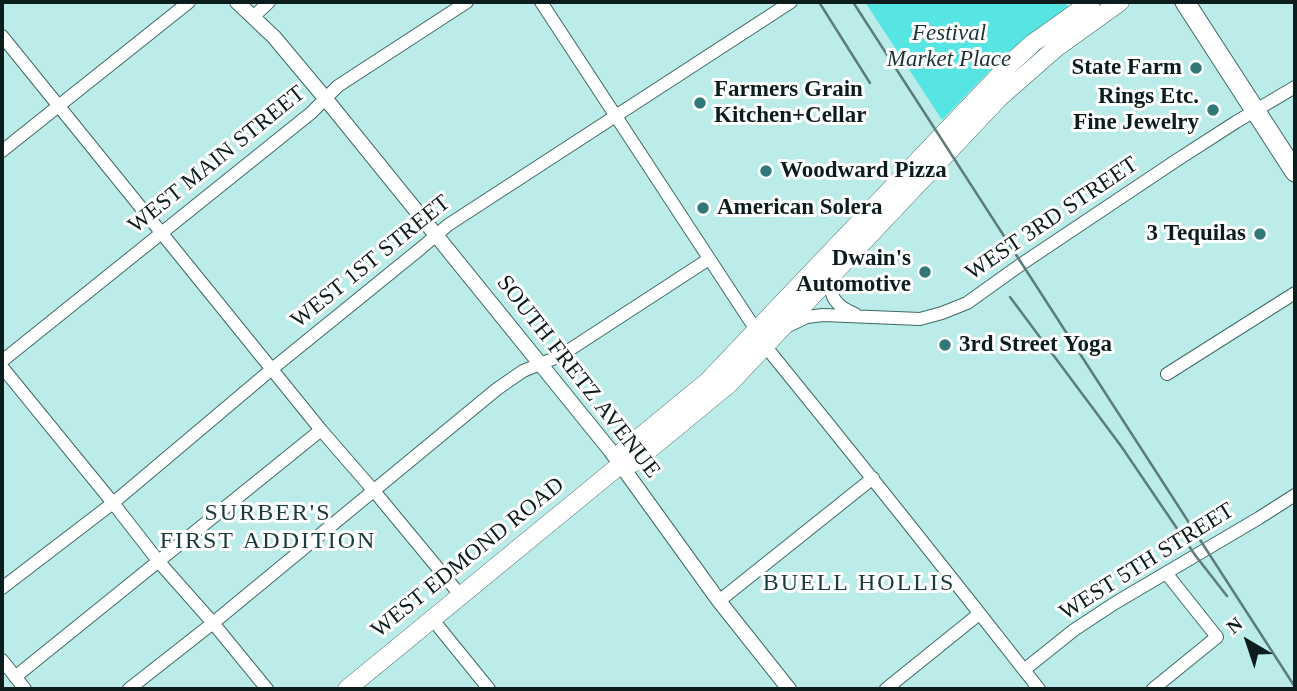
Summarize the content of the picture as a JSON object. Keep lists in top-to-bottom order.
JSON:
{
  "streets": {
    "main road": ["WEST EDMOND ROAD"],
    "street": [
      "WEST MAIN STREET",
      "WEST 3RD STREET",
      "WEST 1ST STREET",
      "SOUTH FRETZ AVENUE",
      "WEST 5TH STREET"
    ]
  },
  "crossings": [
    ["WEST MAIN STREET", "SOUTH FRETZ AVENUE"],
    ["WEST 3RD STREET", "WEST EDMOND ROAD"],
    ["WEST 1ST STREET", "SOUTH FRETZ AVENUE"],
    ["SOUTH FRETZ AVENUE", "WEST EDMOND ROAD"]
  ],
  "districts": ["SURBER'S FIRST ADDITION", "BUELL HOLLIS"],
  "parks": ["Festival Market Place"],
  "places": [
    "State Farm",
    "Farmers Grain Kitchen+Cellar",
    "Rings Etc. Fine Jewelry",
    "Woodward Pizza",
    "American Solera",
    "3 Tequilas",
    "Dwain's Automotive",
    "3rd Street Yoga"
  ],
  "north": "top left"
}
